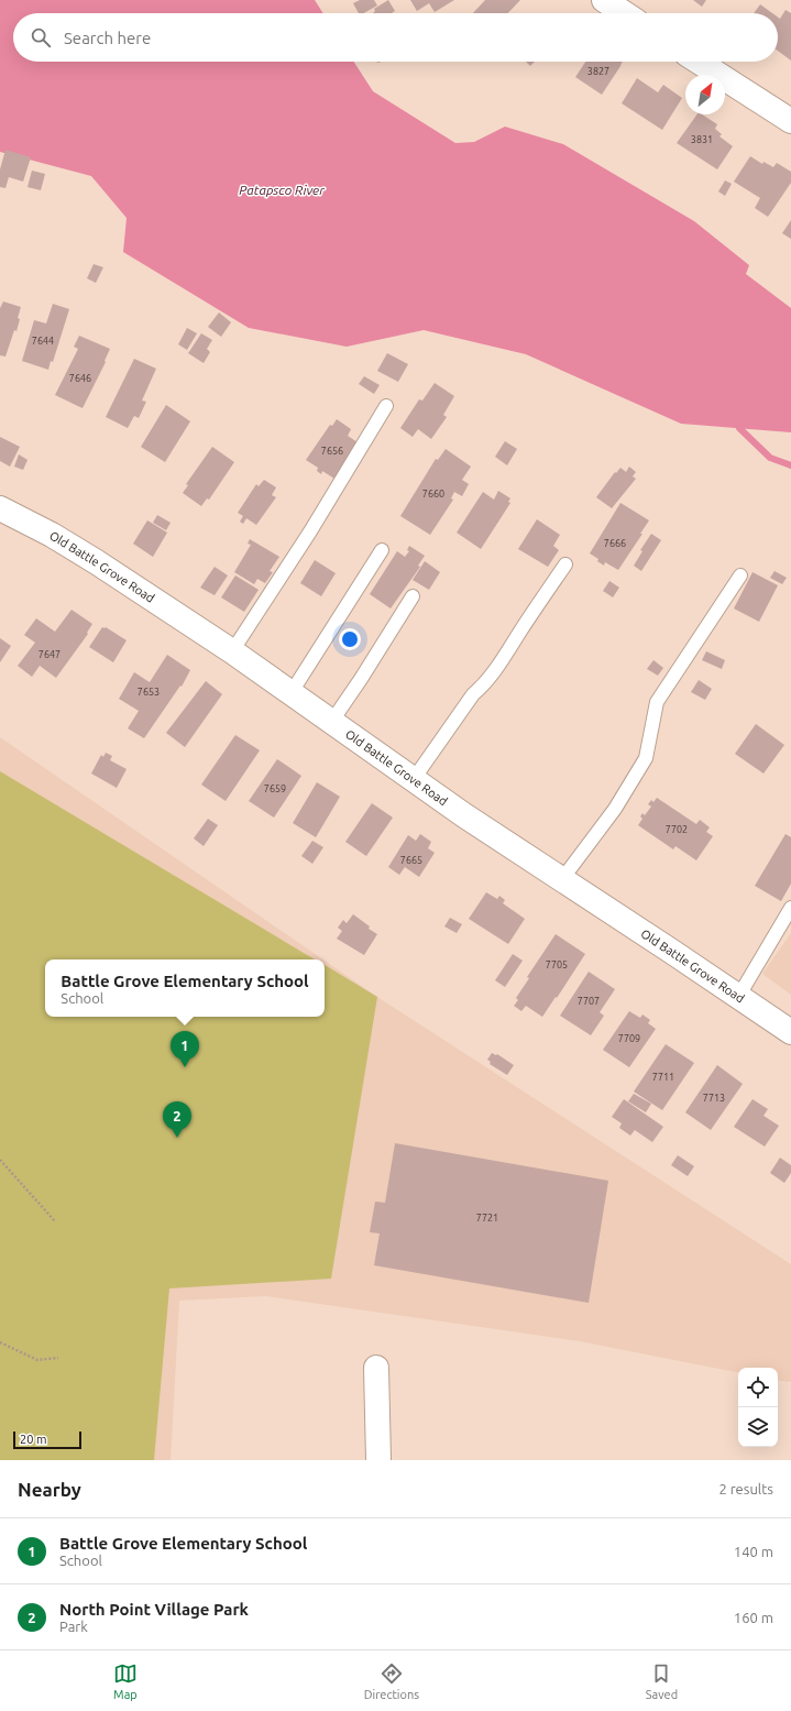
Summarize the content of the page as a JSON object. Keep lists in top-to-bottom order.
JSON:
{
  "streets": {
    "street": ["Old Battle Grove Road"]
  },
  "water": ["Patapsco River"],
  "house_numbers": [
    "3827",
    "3831",
    "7644",
    "7646",
    "7656",
    "7660",
    "7666",
    "7647",
    "7653",
    "7659",
    "7702",
    "7665",
    "7705",
    "7707",
    "7709",
    "7711",
    "7713",
    "7721"
  ],
  "scale_bar": "20 m",
  "north": "top right",
  "page": {
    "search": "Search here",
    "popup": ["Battle Grove Elementary School", "School"],
    "pins": ["1", "2"],
    "scale": "20 m",
    "heading": ["Nearby", "2 results"],
    "list": [
      {
        "mark": "1",
        "name": "Battle Grove Elementary School",
        "note": "School",
        "value": "140 m"
      },
      {
        "mark": "2",
        "name": "North Point Village Park",
        "note": "Park",
        "value": "160 m"
      }
    ],
    "nav": ["Map", "Directions", "Saved"]
  }
}
